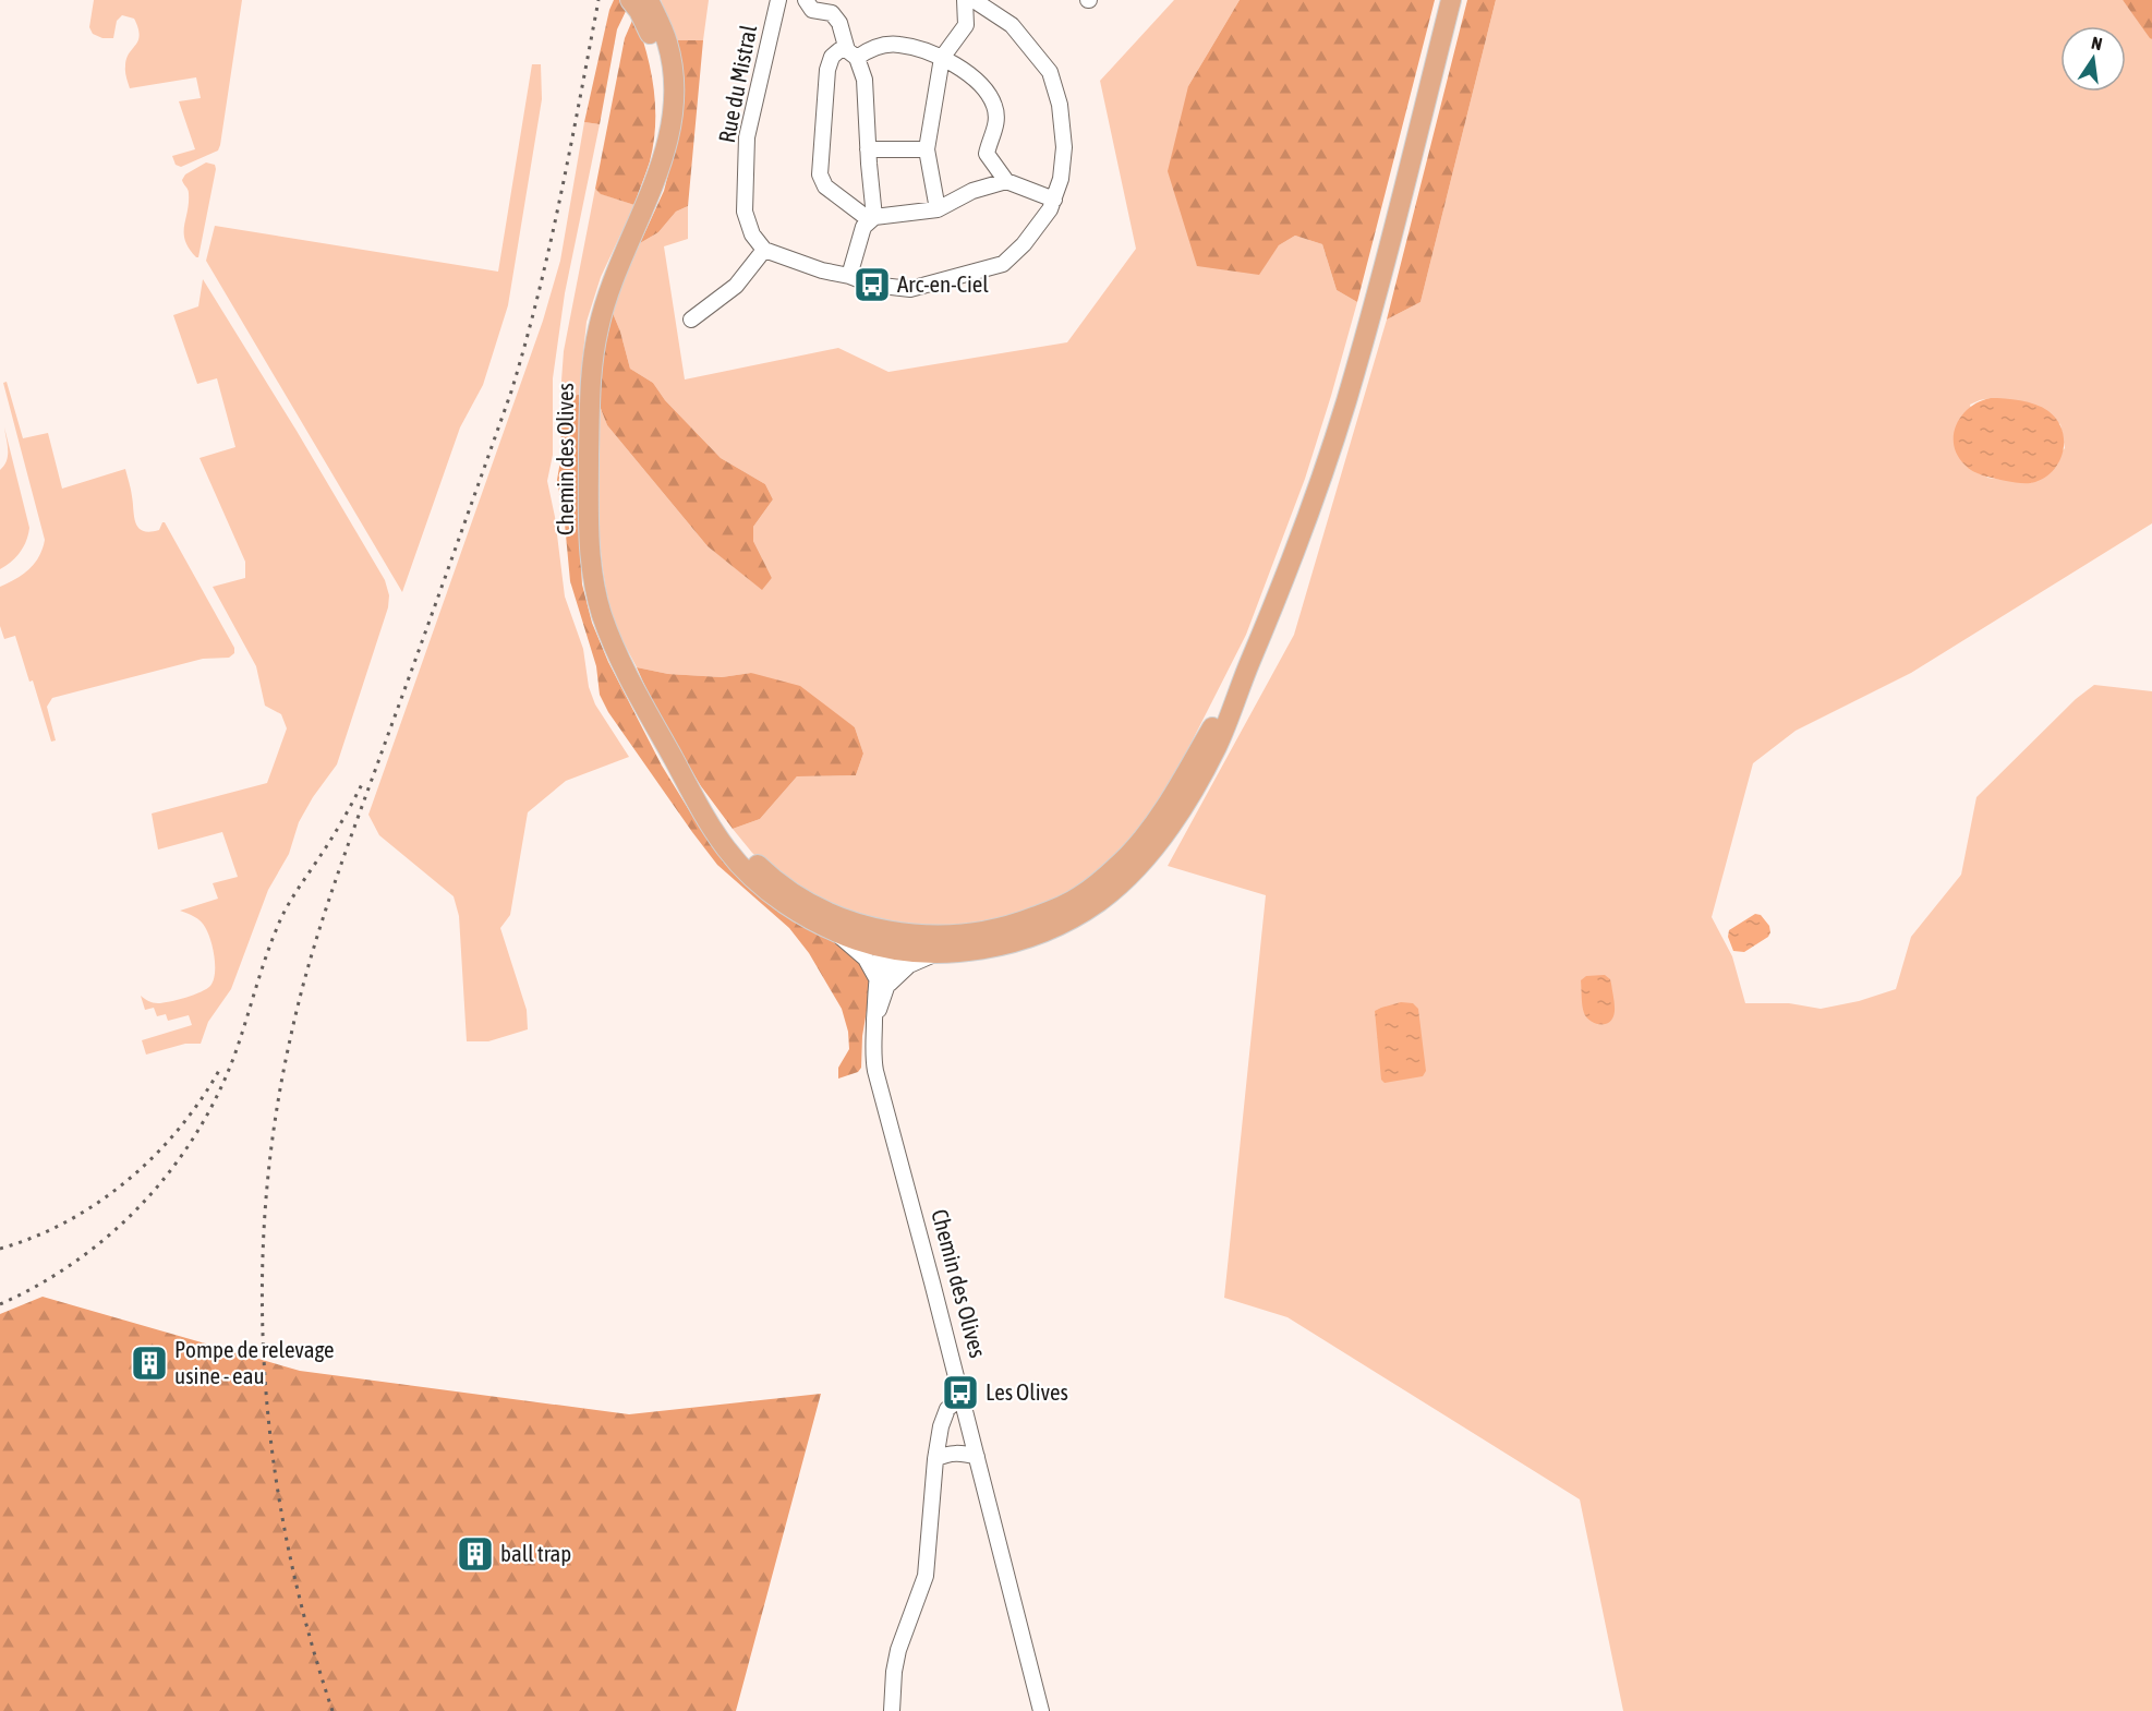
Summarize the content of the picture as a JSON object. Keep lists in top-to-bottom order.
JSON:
{
  "streets": {
    "main road": ["Chemin des Olives"],
    "street": ["Rue du Mistral"]
  },
  "places": {
    "bus stop": ["Arc-en-Ciel", "Les Olives"],
    "building": ["Pompe de relevage usine - eau", "ball trap"]
  },
  "north": "top"
}
